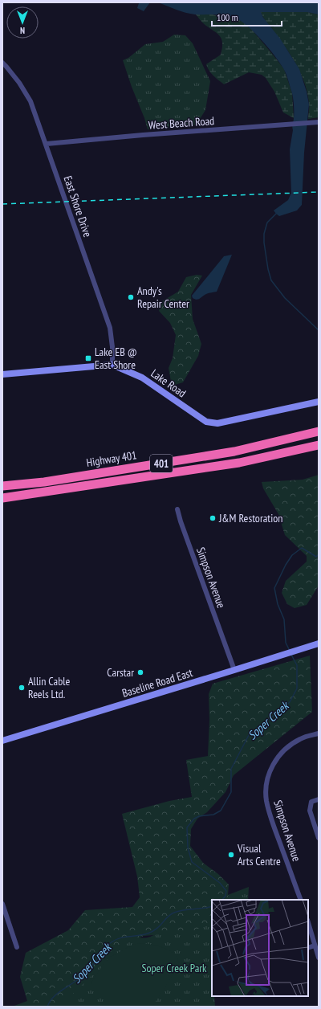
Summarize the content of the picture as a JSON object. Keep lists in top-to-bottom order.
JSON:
{
  "streets": {
    "highway": ["Highway 401", "401"],
    "street": [
      "West Beach Road",
      "East Shore Drive",
      "Lake Road",
      "Simpson Avenue",
      "Baseline Road East"
    ]
  },
  "crossings": [
    ["West Beach Road", "East Shore Drive"],
    ["East Shore Drive", "Lake Road"],
    ["Simpson Avenue", "Baseline Road East"]
  ],
  "water": ["Soper Creek"],
  "parks": ["Soper Creek Park"],
  "places": {
    "other": [
      "Andy's Repair Center",
      "J&M Restoration",
      "Carstar",
      "Allin Cable Reels Ltd.",
      "Visual Arts Centre"
    ],
    "transit": ["Lake EB @ East Shore"]
  },
  "scale_bar": "100 m",
  "north": "bottom"
}
